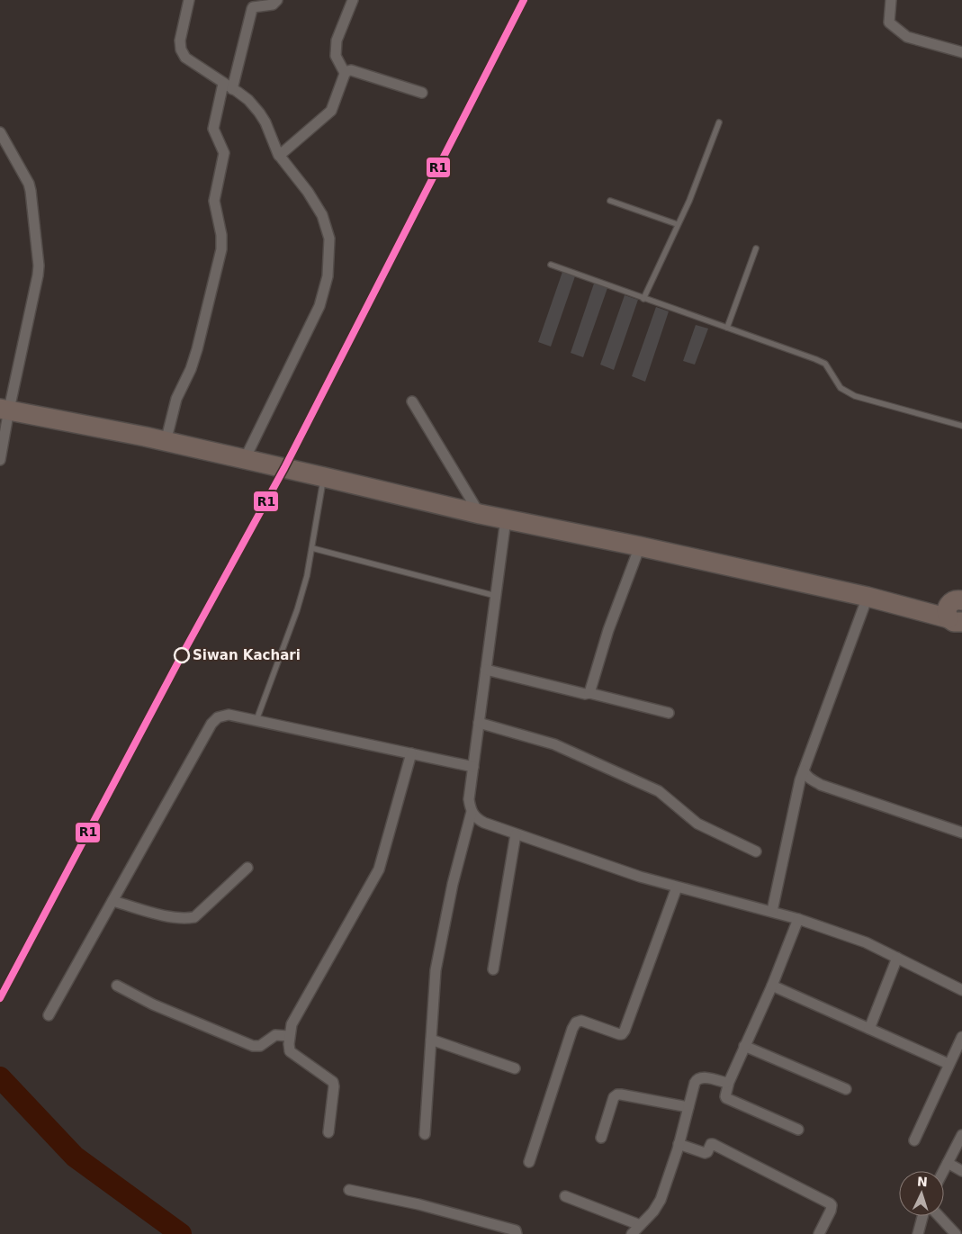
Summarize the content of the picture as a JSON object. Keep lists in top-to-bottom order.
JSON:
{
  "places": ["Siwan Kachari"],
  "lines": ["transit line R1"],
  "north": "top"
}
